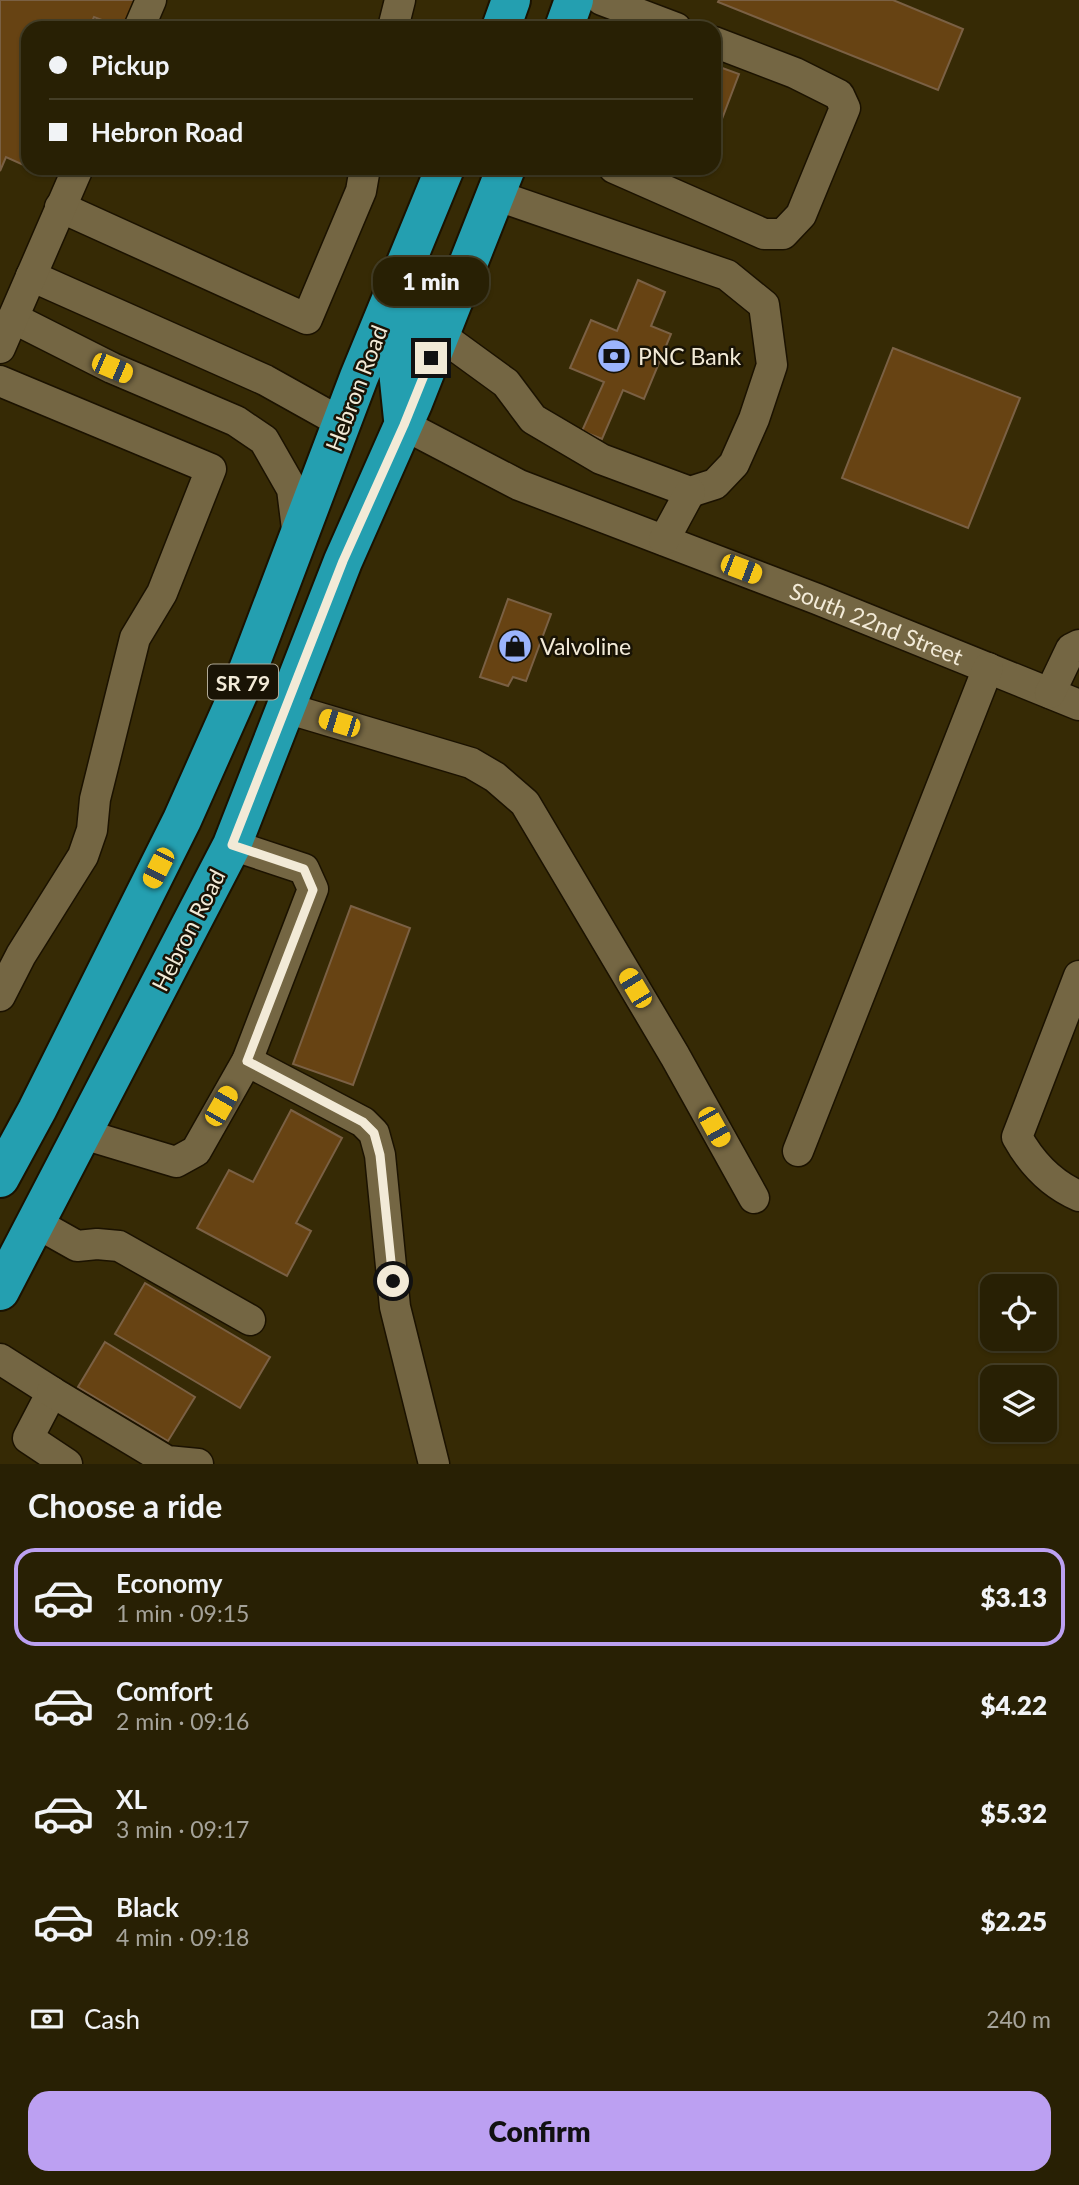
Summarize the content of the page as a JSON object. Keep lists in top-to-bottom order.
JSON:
{
  "streets": {
    "highway": ["Hebron Road", "SR 79"],
    "street": ["South 22nd Street"]
  },
  "crossings": [
    ["Hebron Road", "South 22nd Street"]
  ],
  "places": {
    "bank": ["PNC Bank"],
    "shop": ["Valvoline"]
  },
  "page": {
    "banner": ["Pickup", "Hebron Road"],
    "bubble": "1 min",
    "heading": "Choose a ride",
    "list": [
      {
        "name": "Economy",
        "note": "1 min · 09:15",
        "value": "$3.13"
      },
      {
        "name": "Comfort",
        "note": "2 min · 09:16",
        "value": "$4.22"
      },
      {
        "name": "XL",
        "note": "3 min · 09:17",
        "value": "$5.32"
      },
      {
        "name": "Black",
        "note": "4 min · 09:18",
        "value": "$2.25"
      }
    ],
    "pay": ["Cash", "240 m"],
    "buttons": "Confirm"
  }
}
